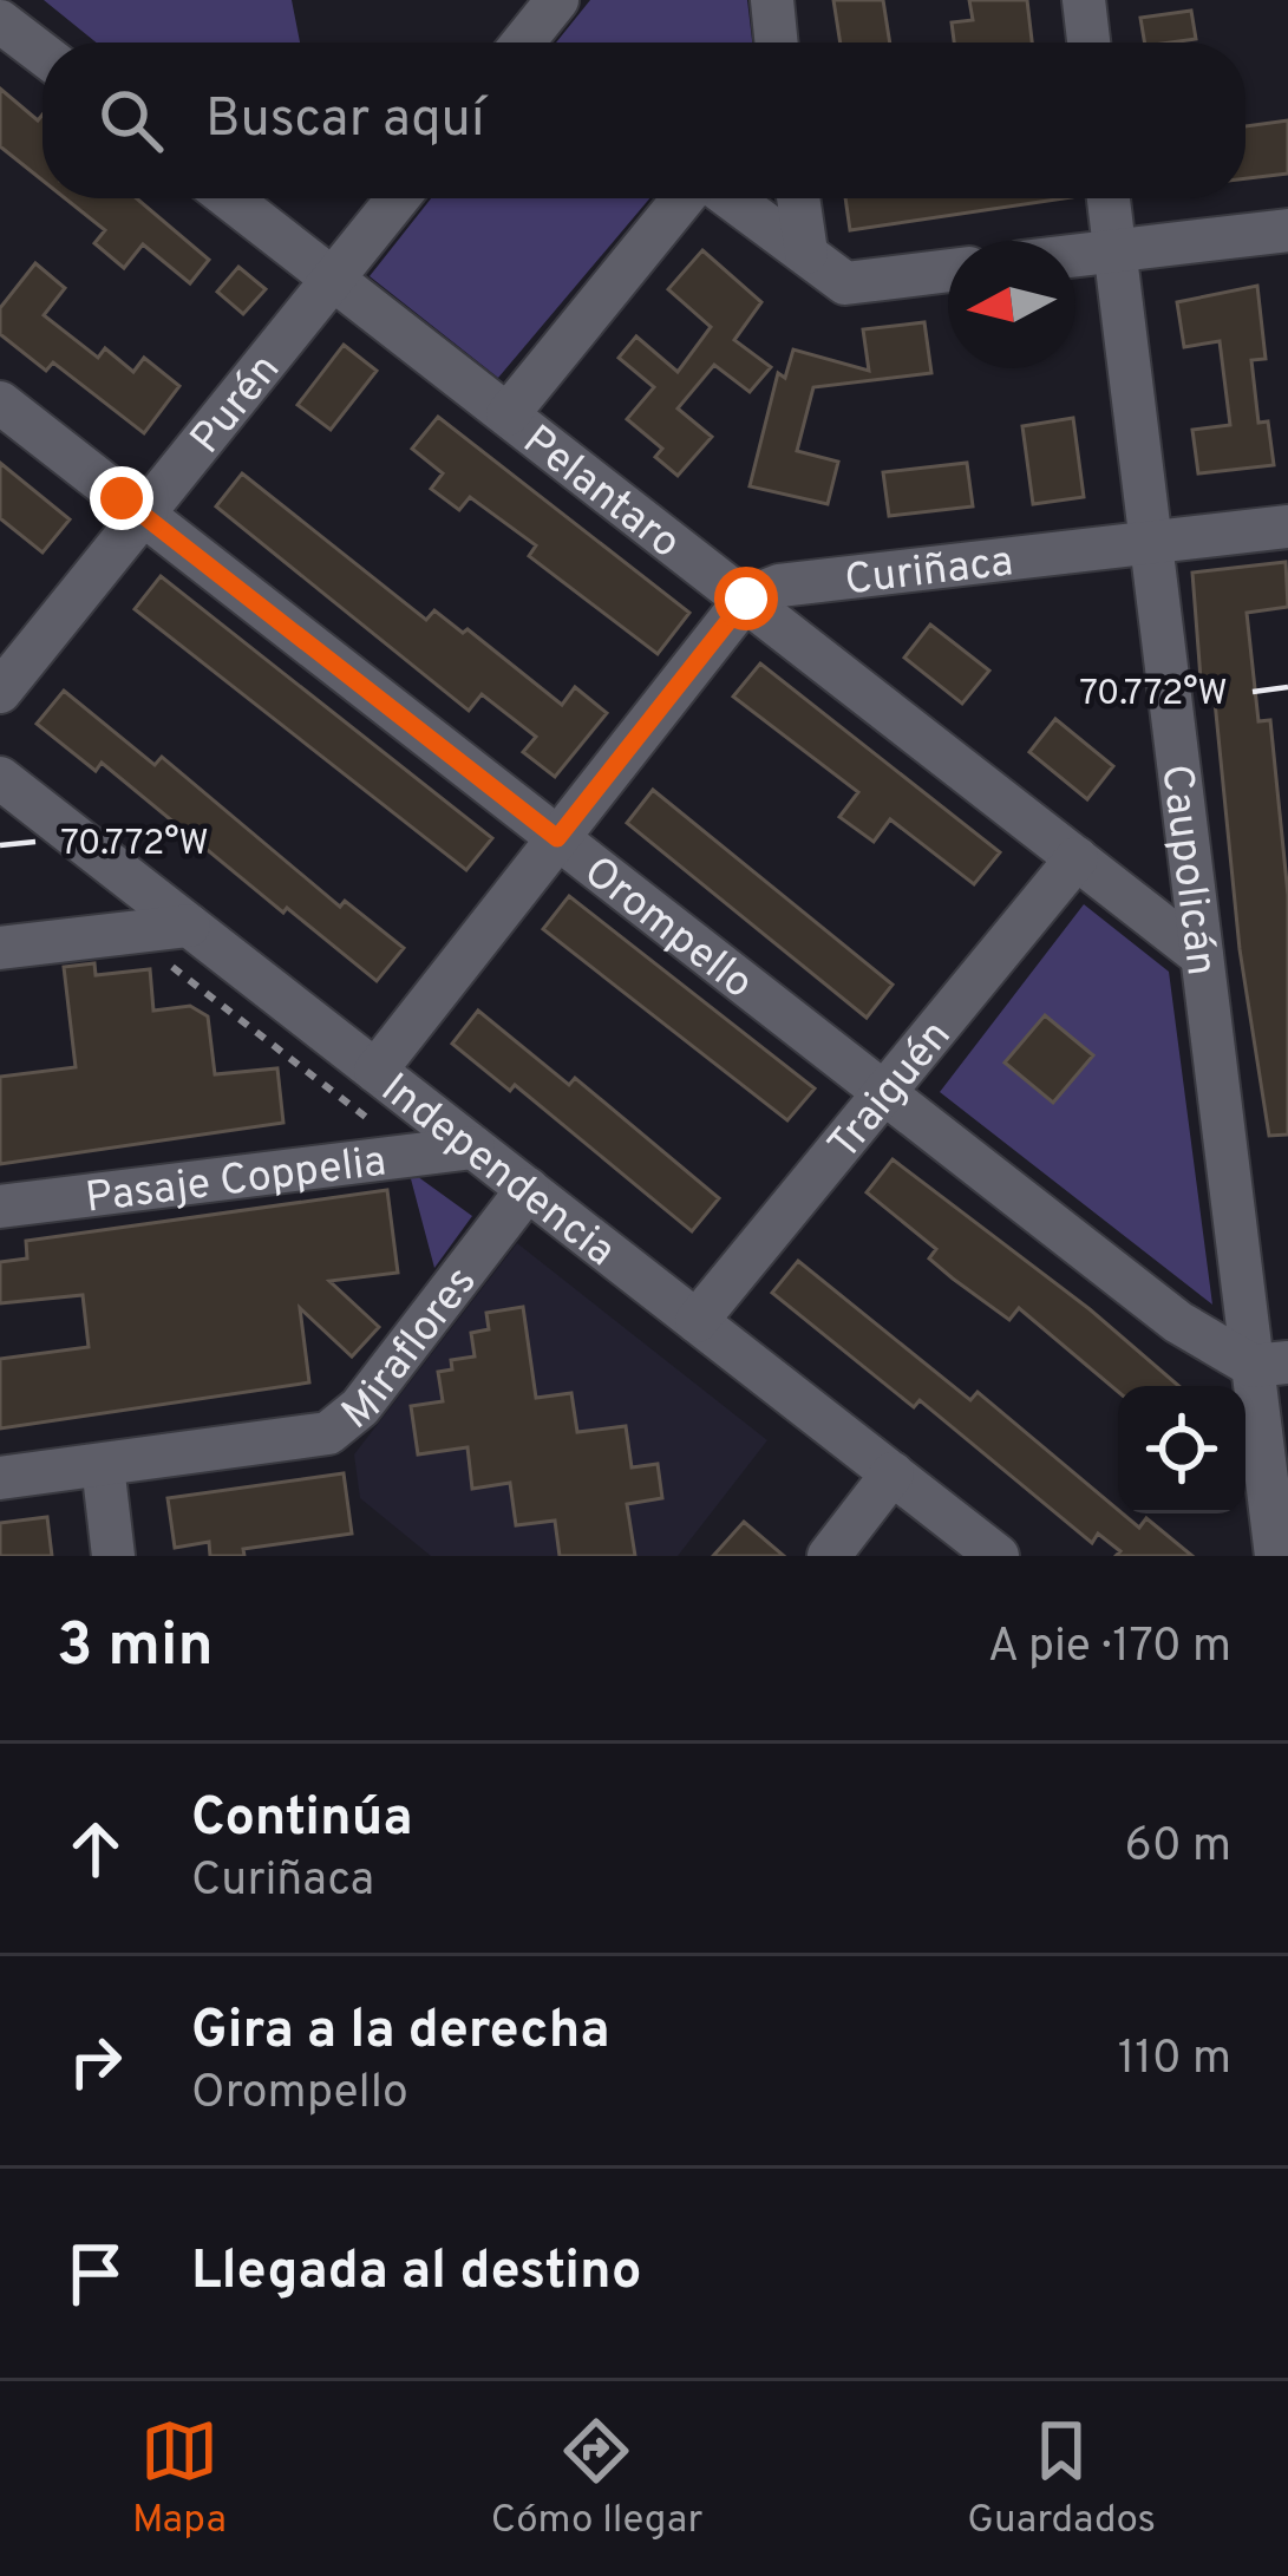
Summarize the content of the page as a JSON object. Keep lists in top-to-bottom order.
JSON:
{
  "streets": {
    "street": [
      "Purén",
      "Pelantaro",
      "Curiñaca",
      "Caupolicán",
      "Orompello",
      "Traiguén",
      "Independencia",
      "Pasaje Coppelia",
      "Miraflores"
    ]
  },
  "crossings": [
    ["Purén", "Pelantaro"],
    ["Purén", "Orompello"],
    ["Pelantaro", "Curiñaca"],
    ["Pelantaro", "Caupolicán"],
    ["Pelantaro", "Traiguén"],
    ["Curiñaca", "Caupolicán"],
    ["Caupolicán", "Orompello"],
    ["Orompello", "Traiguén"],
    ["Traiguén", "Independencia"],
    ["Independencia", "Pasaje Coppelia"],
    ["Independencia", "Miraflores"]
  ],
  "north": "left",
  "page": {
    "search": "Buscar aquí",
    "heading": ["3 min", "A pie · 170 m"],
    "list": [
      ["Continúa", "Curiñaca", "60 m"],
      ["Gira a la derecha", "Orompello", "110 m"],
      "Llegada al destino"
    ],
    "nav": ["Mapa", "Cómo llegar", "Guardados"]
  },
  "coordinates": ["70.772°W"]
}
